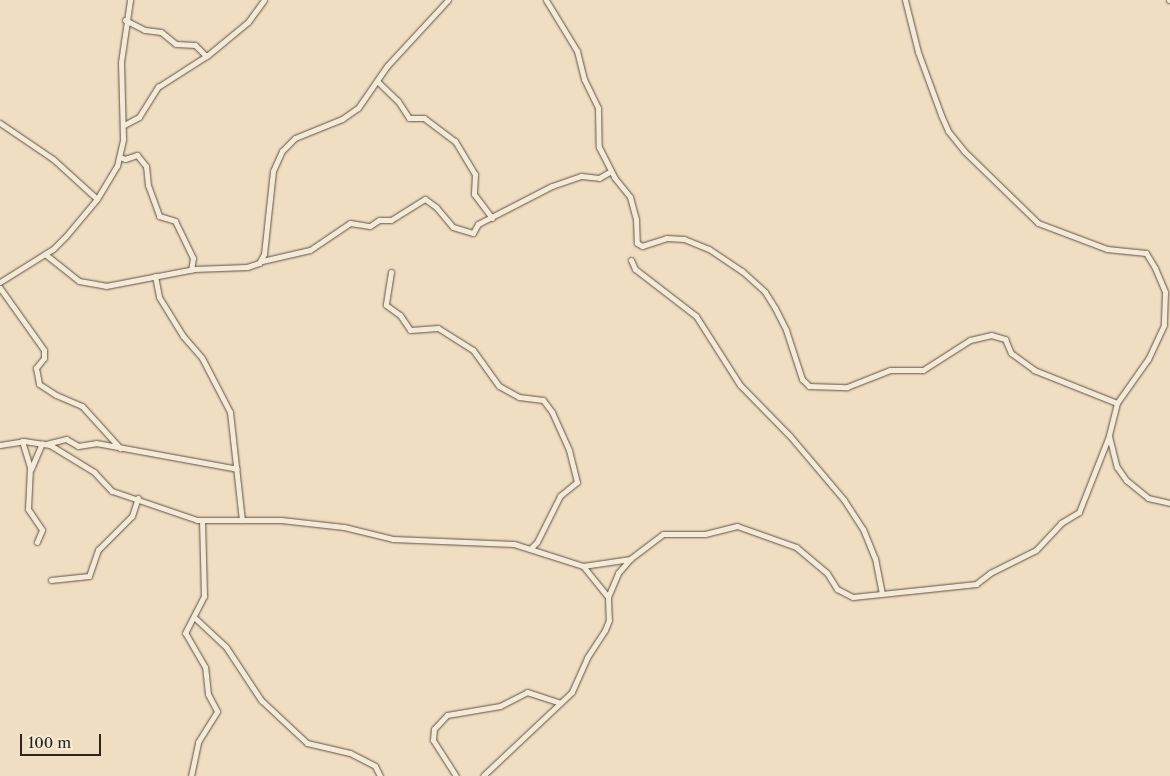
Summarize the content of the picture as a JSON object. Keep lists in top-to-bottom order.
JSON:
{
  "scale_bar": "100 m"
}
